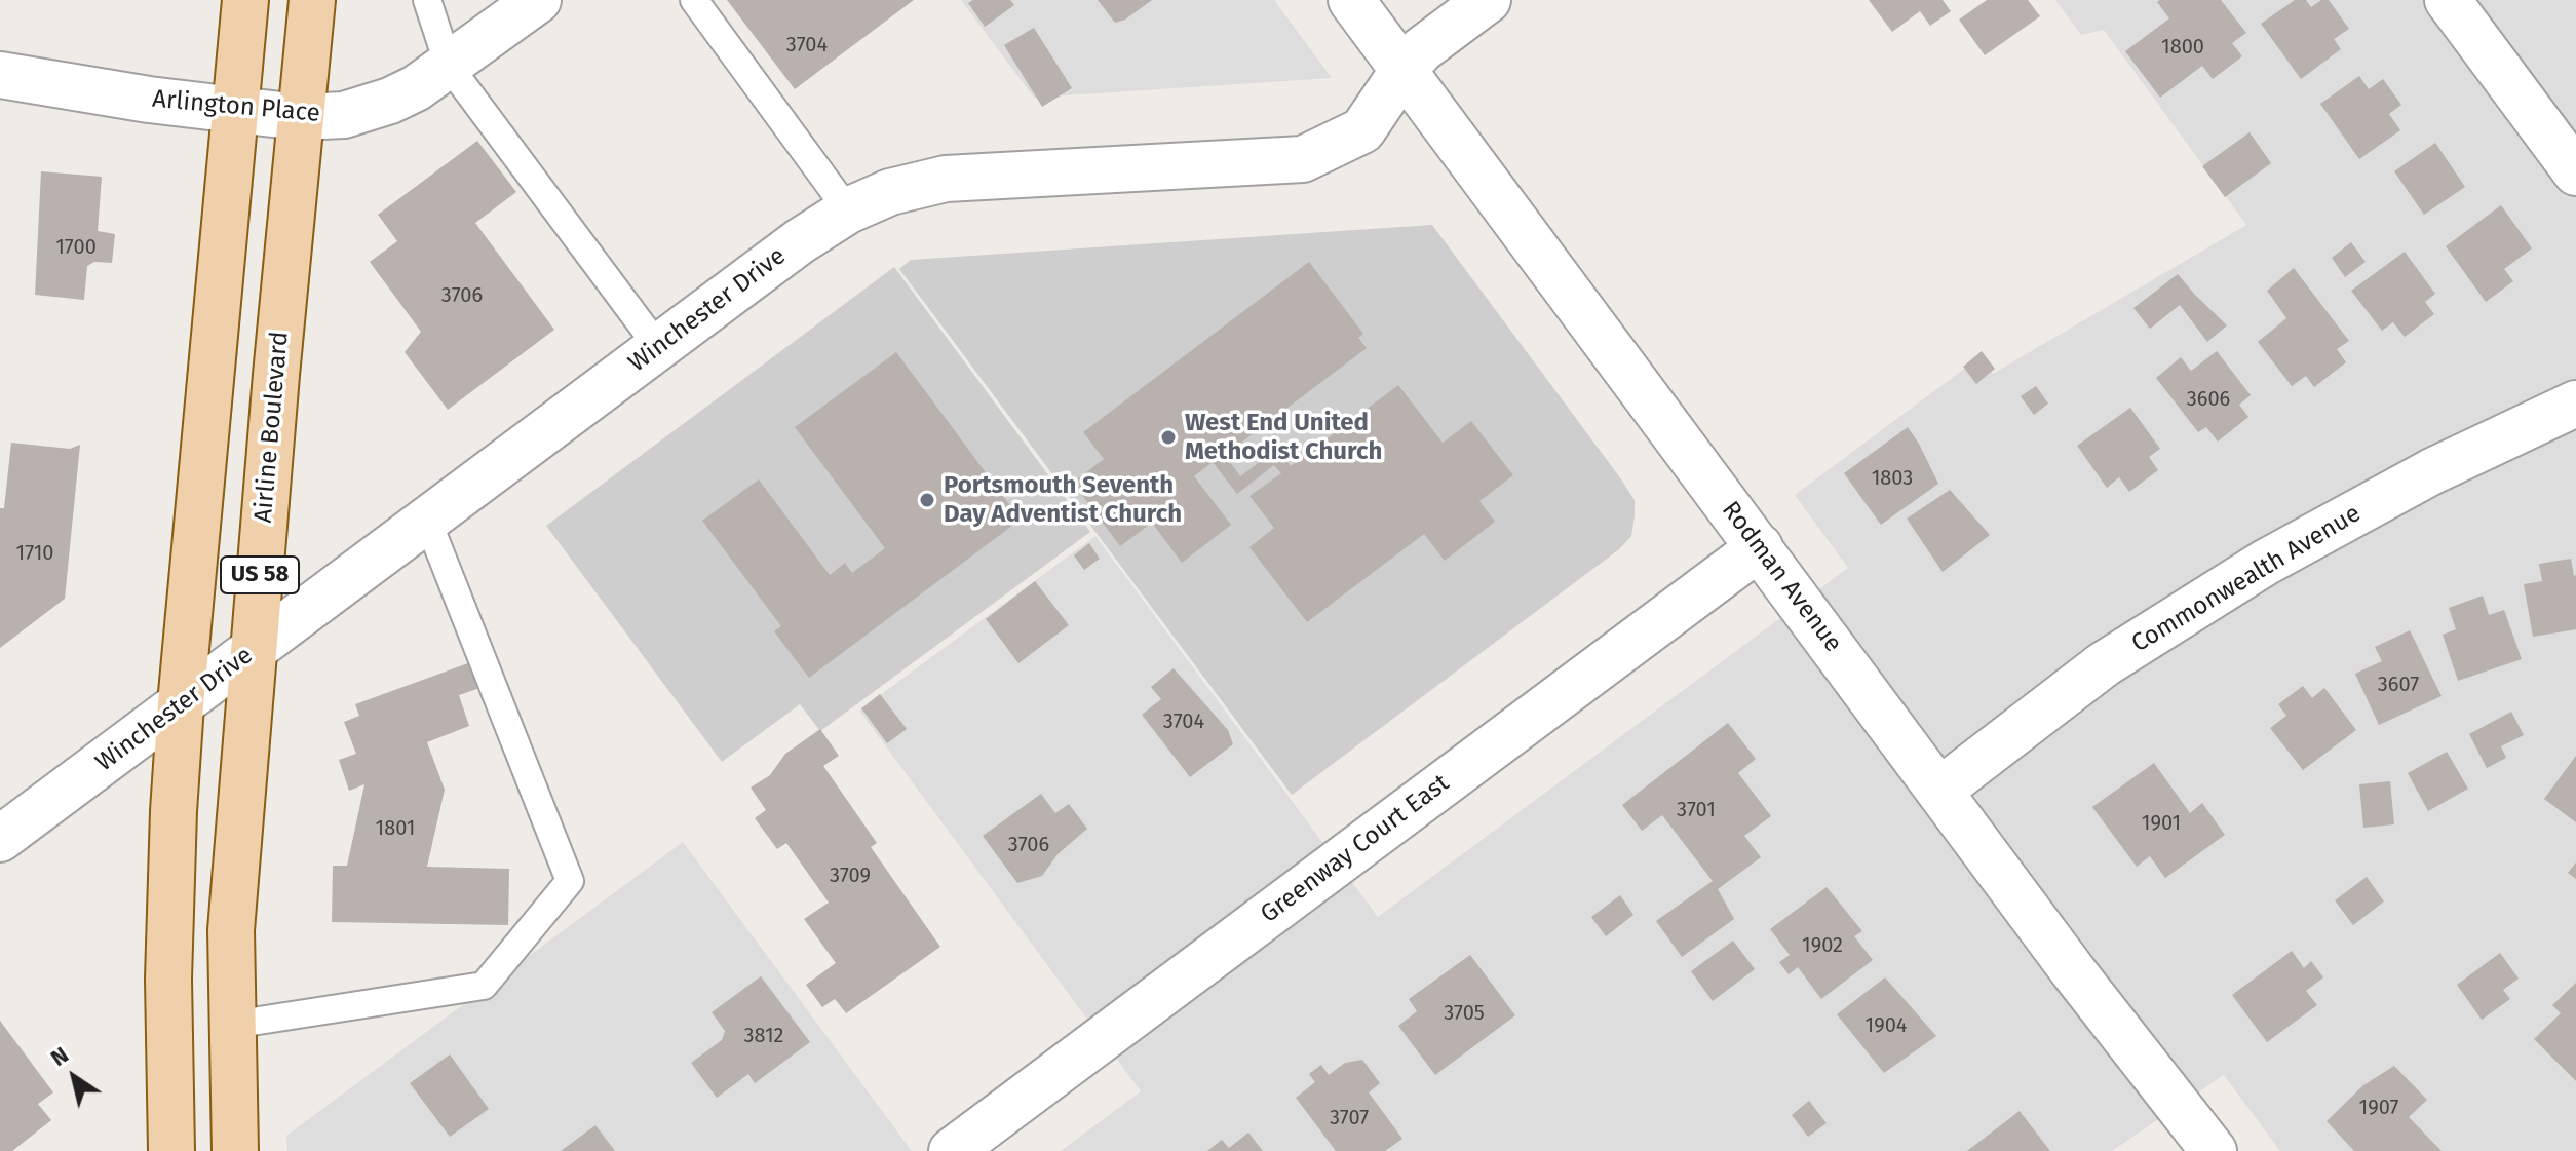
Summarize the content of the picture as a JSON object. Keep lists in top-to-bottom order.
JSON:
{
  "streets": {
    "main road": ["Airline Boulevard", "US 58"],
    "street": [
      "Arlington Place",
      "Winchester Drive",
      "Rodman Avenue",
      "Commonwealth Avenue",
      "Greenway Court East"
    ]
  },
  "crossings": [
    ["Arlington Place", "Airline Boulevard"],
    ["Arlington Place", "US 58"],
    ["Winchester Drive", "Airline Boulevard"],
    ["Winchester Drive", "US 58"],
    ["Winchester Drive", "Rodman Avenue"],
    ["Rodman Avenue", "Commonwealth Avenue"],
    ["Rodman Avenue", "Greenway Court East"]
  ],
  "places": ["West End United Methodist Church", "Portsmouth Seventh Day Adventist Church"],
  "house_numbers": [
    "3704",
    "1800",
    "1700",
    "3706",
    "3606",
    "1803",
    "1710",
    "3607",
    "3704",
    "3701",
    "1901",
    "1801",
    "3706",
    "3709",
    "1902",
    "3705",
    "1904",
    "3812",
    "1907",
    "3707"
  ],
  "north": "top left"
}
